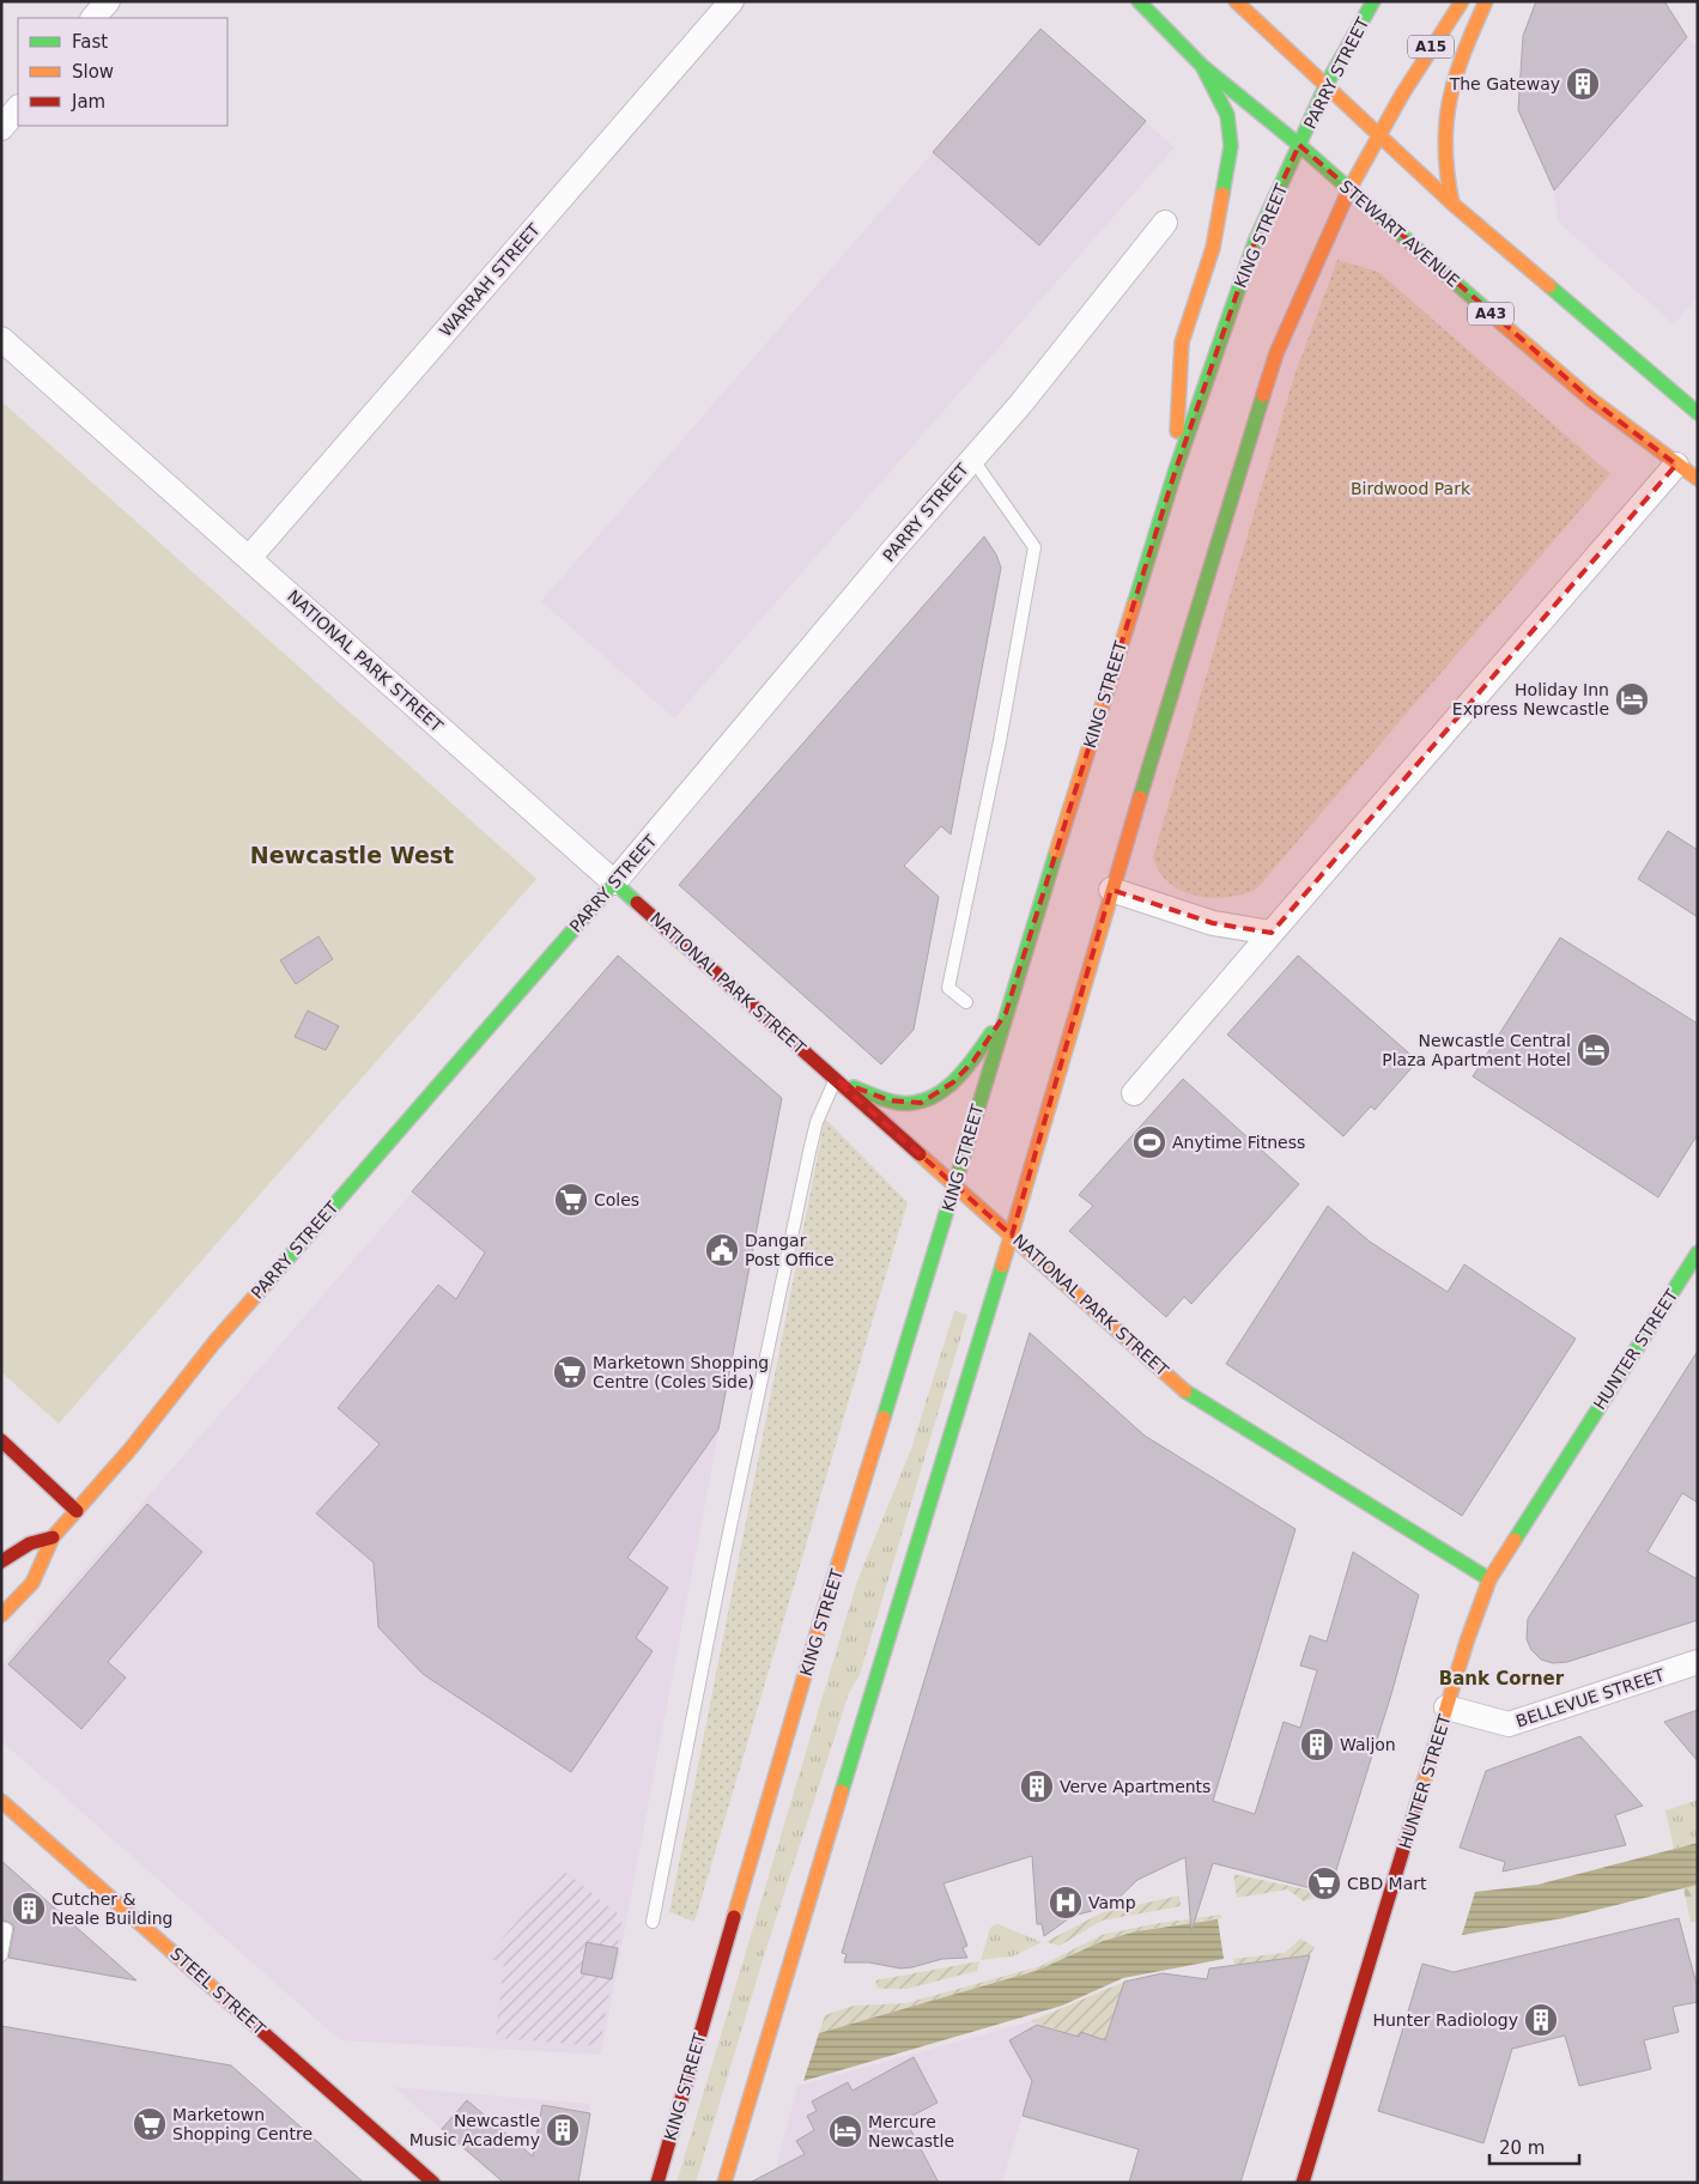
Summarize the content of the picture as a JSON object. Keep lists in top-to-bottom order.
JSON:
{
  "streets": {
    "main road": [
      "A15",
      "PARRY STREET",
      "STEWART AVENUE",
      "KING STREET",
      "A43",
      "NATIONAL PARK STREET",
      "HUNTER STREET",
      "STEEL STREET"
    ],
    "street": ["WARRAH STREET", "BELLEVUE STREET"]
  },
  "crossings": [
    ["A15", "STEWART AVENUE"],
    ["PARRY STREET", "STEWART AVENUE"],
    ["PARRY STREET", "KING STREET"],
    ["PARRY STREET", "NATIONAL PARK STREET"],
    ["STEWART AVENUE", "KING STREET"],
    ["KING STREET", "NATIONAL PARK STREET"],
    ["WARRAH STREET", "NATIONAL PARK STREET"],
    ["NATIONAL PARK STREET", "HUNTER STREET"],
    ["HUNTER STREET", "BELLEVUE STREET"]
  ],
  "districts": ["Newcastle West", "Bank Corner"],
  "parks": ["Birdwood Park"],
  "places": {
    "building": [
      "The Gateway",
      "Waljon",
      "Verve Apartments",
      "Cutcher & Neale Building",
      "Hunter Radiology",
      "Newcastle Music Academy"
    ],
    "hotel": ["Holiday Inn Express Newcastle", "Newcastle Central Plaza Apartment Hotel", "Mercure Newcastle"],
    "sports": ["Anytime Fitness"],
    "supermarket": [
      "Coles",
      "Marketown Shopping Centre (Coles Side)",
      "CBD Mart",
      "Marketown Shopping Centre"
    ],
    "public building": ["Dangar Post Office"],
    "hospital": ["Vamp"]
  },
  "legend": ["Fast", "Slow", "Jam"],
  "scale_bar": "20 m"
}
